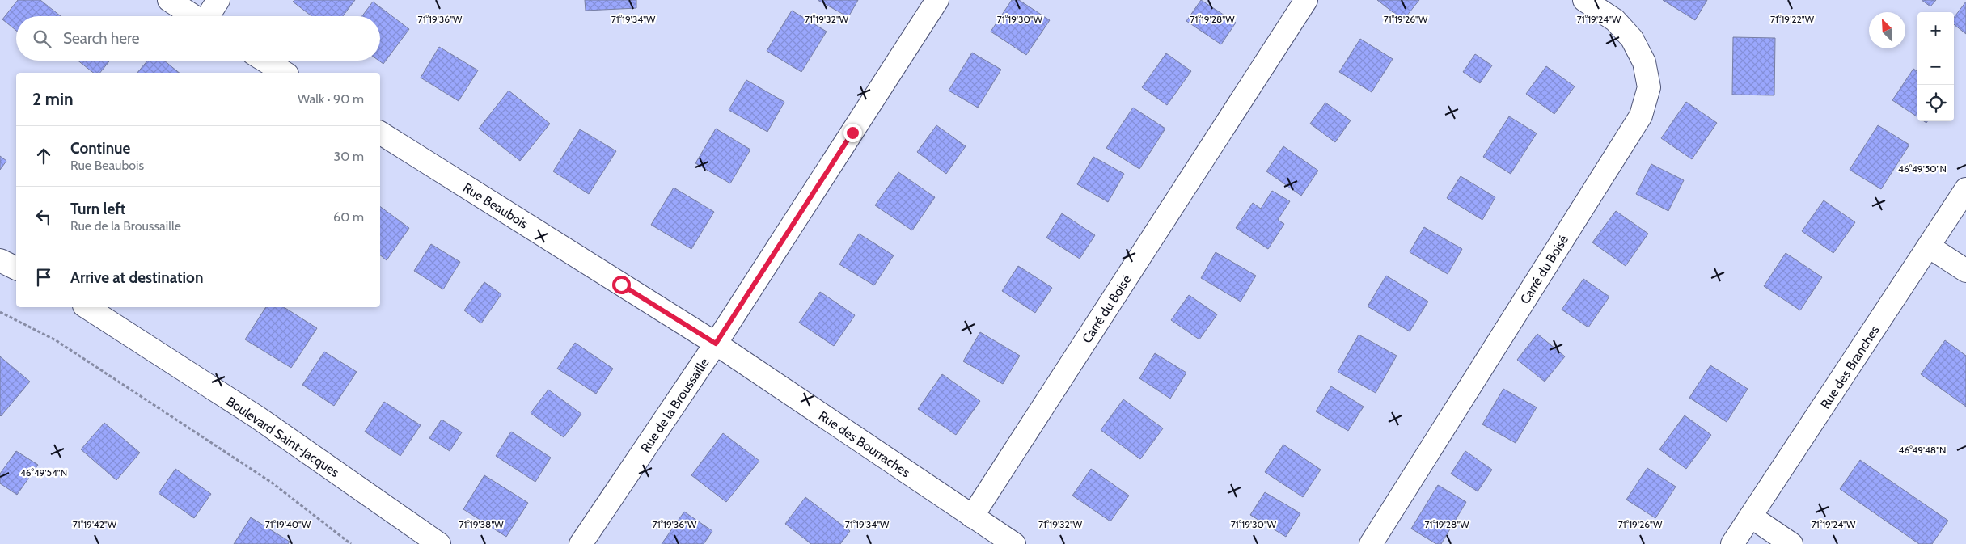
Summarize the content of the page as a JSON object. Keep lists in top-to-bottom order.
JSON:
{
  "streets": {
    "street": [
      "Rue Beaubois",
      "Carré du Boisé",
      "Rue des Branches",
      "Rue de la Broussaille",
      "Boulevard Saint-Jacques",
      "Rue des Bourraches"
    ]
  },
  "crossings": [
    ["Rue Beaubois", "Rue de la Broussaille"],
    ["Rue Beaubois", "Rue des Bourraches"],
    ["Carré du Boisé", "Rue des Bourraches"],
    ["Rue de la Broussaille", "Rue des Bourraches"]
  ],
  "north": "top left",
  "page": {
    "map_buttons": ["+", "−"],
    "search": "Search here",
    "heading": ["2 min", "Walk · 90 m"],
    "list": [
      ["Continue", "Rue Beaubois", "30 m"],
      ["Turn left", "Rue de la Broussaille", "60 m"],
      "Arrive at destination"
    ]
  },
  "coordinates": [
    "71°19'34\"W",
    "71°19'32\"W",
    "71°19'30\"W",
    "71°19'26\"W",
    "71°19'24\"W",
    "71°19'36\"W",
    "71°19'28\"W",
    "71°19'22\"W",
    "46°49'50\"N",
    "46°49'48\"N",
    "46°49'54\"N",
    "71°19'42\"W",
    "71°19'40\"W",
    "71°19'38\"W"
  ]
}
